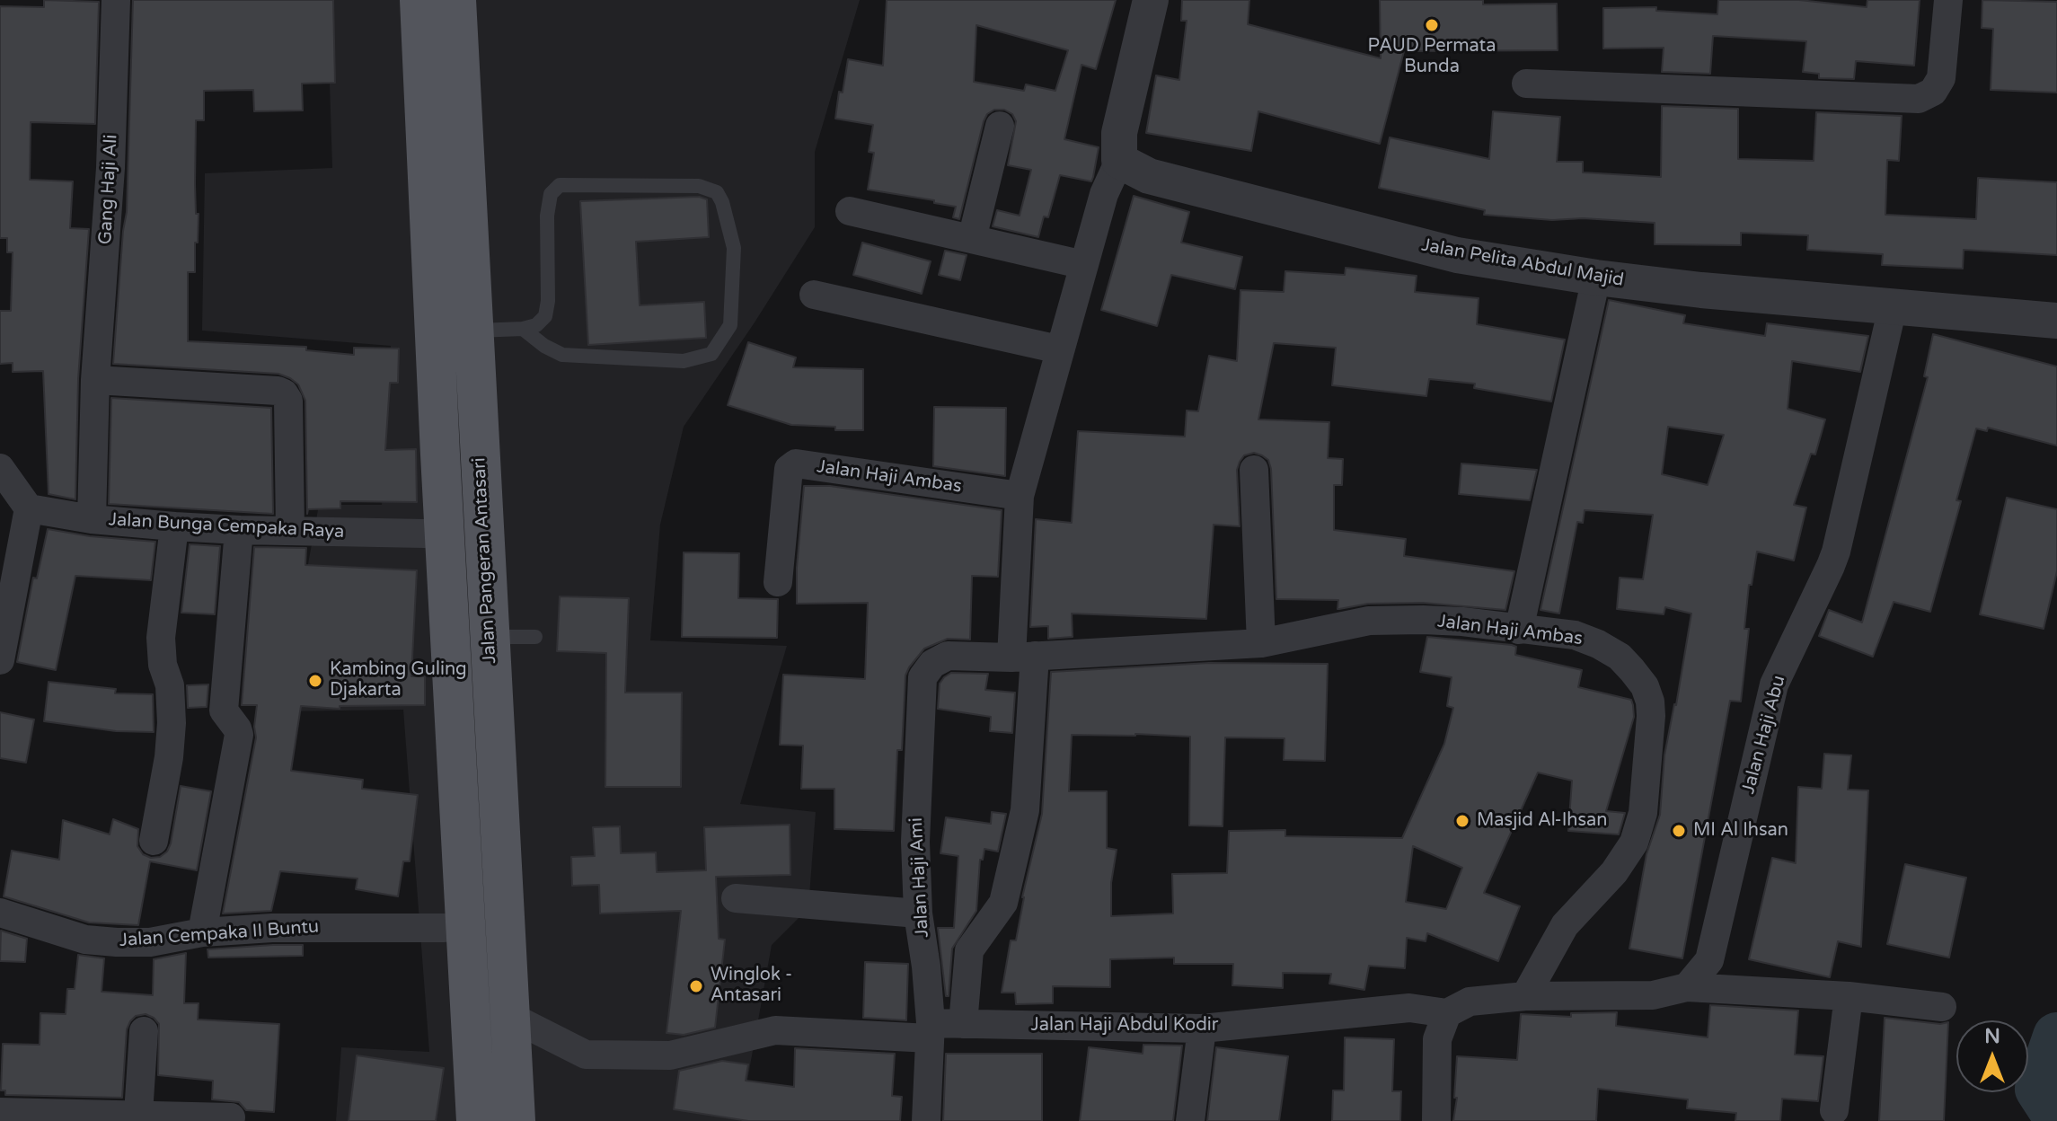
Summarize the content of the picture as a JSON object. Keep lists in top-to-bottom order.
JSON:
{
  "streets": {
    "main road": ["Jalan Pangeran Antasari"],
    "street": [
      "Gang Haji Ali",
      "Jalan Pelita Abdul Majid",
      "Jalan Haji Ambas",
      "Jalan Bunga Cempaka Raya",
      "Jalan Haji Abu",
      "Jalan Haji Ami",
      "Jalan Cempaka II Buntu",
      "Jalan Haji Abdul Kodir"
    ]
  },
  "crossings": [
    ["Gang Haji Ali", "Jalan Bunga Cempaka Raya"],
    ["Jalan Pelita Abdul Majid", "Jalan Haji Abu"],
    ["Jalan Haji Ambas", "Jalan Haji Ami"],
    ["Jalan Pangeran Antasari", "Jalan Haji Abdul Kodir"],
    ["Jalan Haji Ami", "Jalan Haji Abdul Kodir"]
  ],
  "places": [
    "PAUD Permata Bunda",
    "Kambing Guling Djakarta",
    "Masjid Al-Ihsan",
    "MI Al Ihsan",
    "Winglok - Antasari"
  ],
  "north": "top"
}
